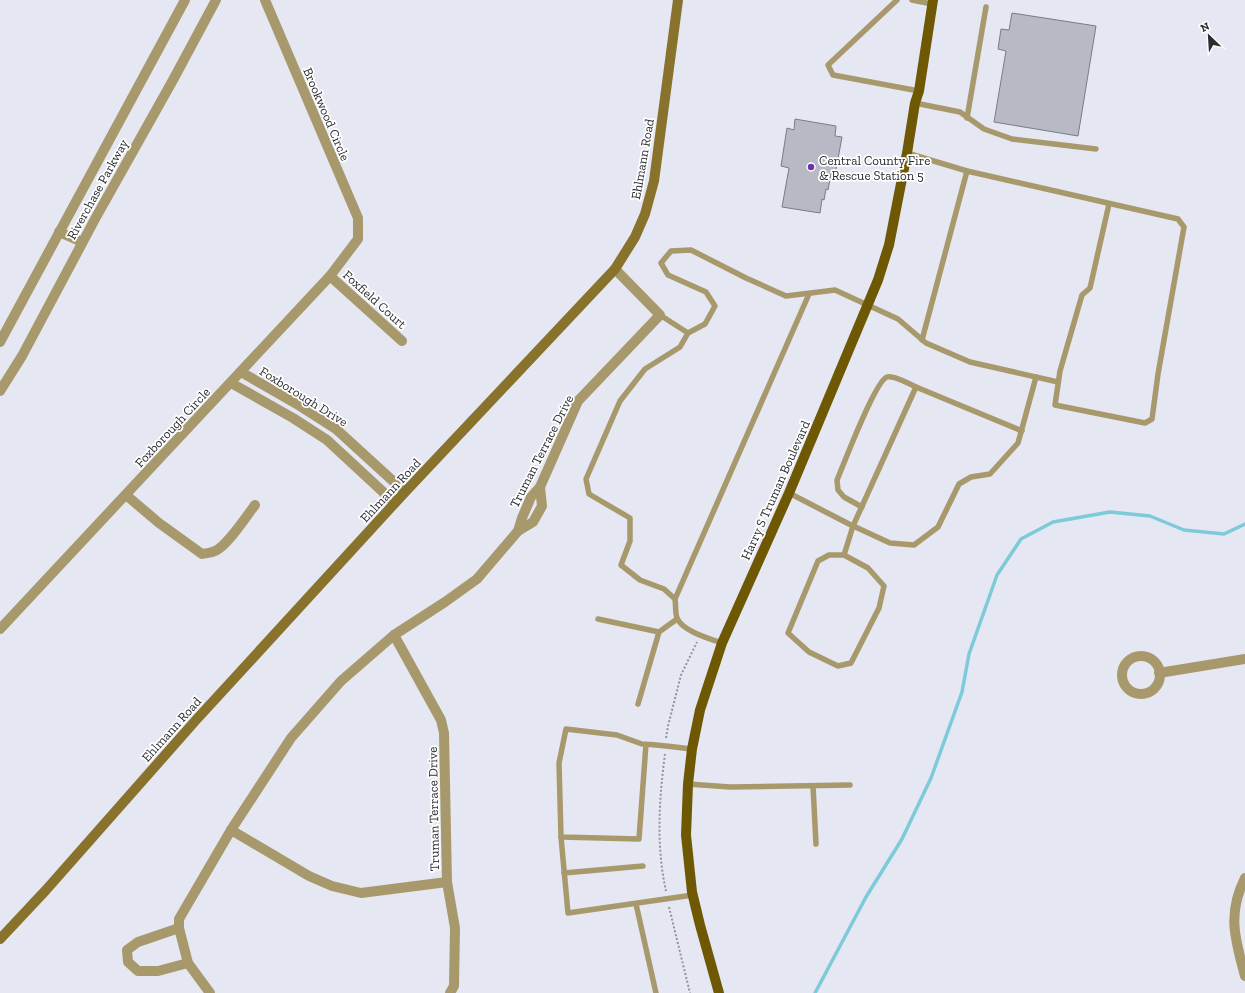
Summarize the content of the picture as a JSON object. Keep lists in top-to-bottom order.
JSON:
{
  "streets": {
    "main road": ["Harry S Truman Boulevard"],
    "street": [
      "Brookwood Circle",
      "Ehlmann Road",
      "Riverchase Parkway",
      "Foxfield Court",
      "Foxborough Drive",
      "Foxborough Circle",
      "Truman Terrace Drive"
    ]
  },
  "crossings": [
    ["Brookwood Circle", "Foxborough Circle"],
    ["Ehlmann Road", "Foxborough Drive"],
    ["Foxfield Court", "Foxborough Circle"],
    ["Foxborough Drive", "Foxborough Circle"]
  ],
  "places": ["Central County Fire & Rescue Station 5"],
  "north": "top left"
}
